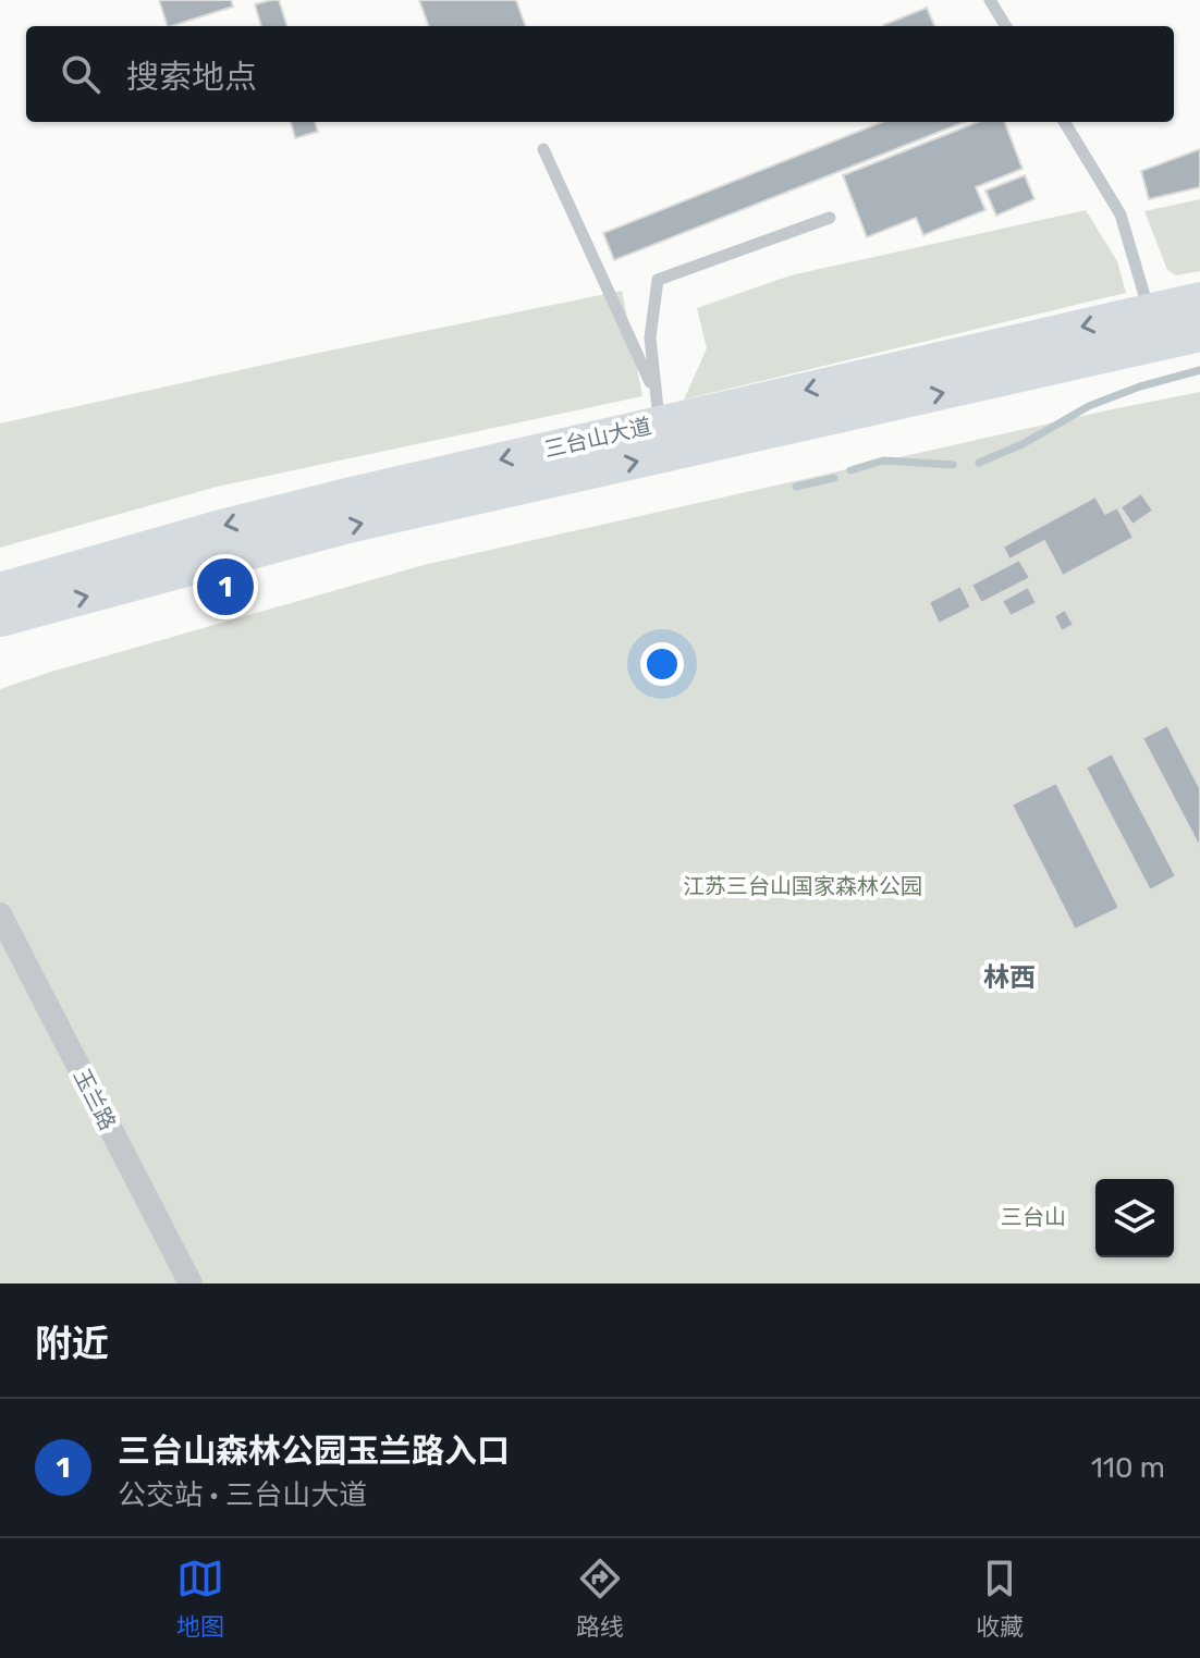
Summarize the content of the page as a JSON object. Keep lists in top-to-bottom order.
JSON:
{
  "streets": {
    "main road": ["三台山大道"],
    "street": ["玉兰路"]
  },
  "districts": ["林西"],
  "parks": ["江苏三台山国家森林公园", "三台山"],
  "page": {
    "search": "搜索地点",
    "pins": "1",
    "heading": "附近",
    "list": [
      {
        "mark": "1",
        "name": "三台山森林公园玉兰路入口",
        "note": "公交站 · 三台山大道",
        "value": "110 m"
      }
    ],
    "nav": ["地图", "路线", "收藏"]
  }
}
